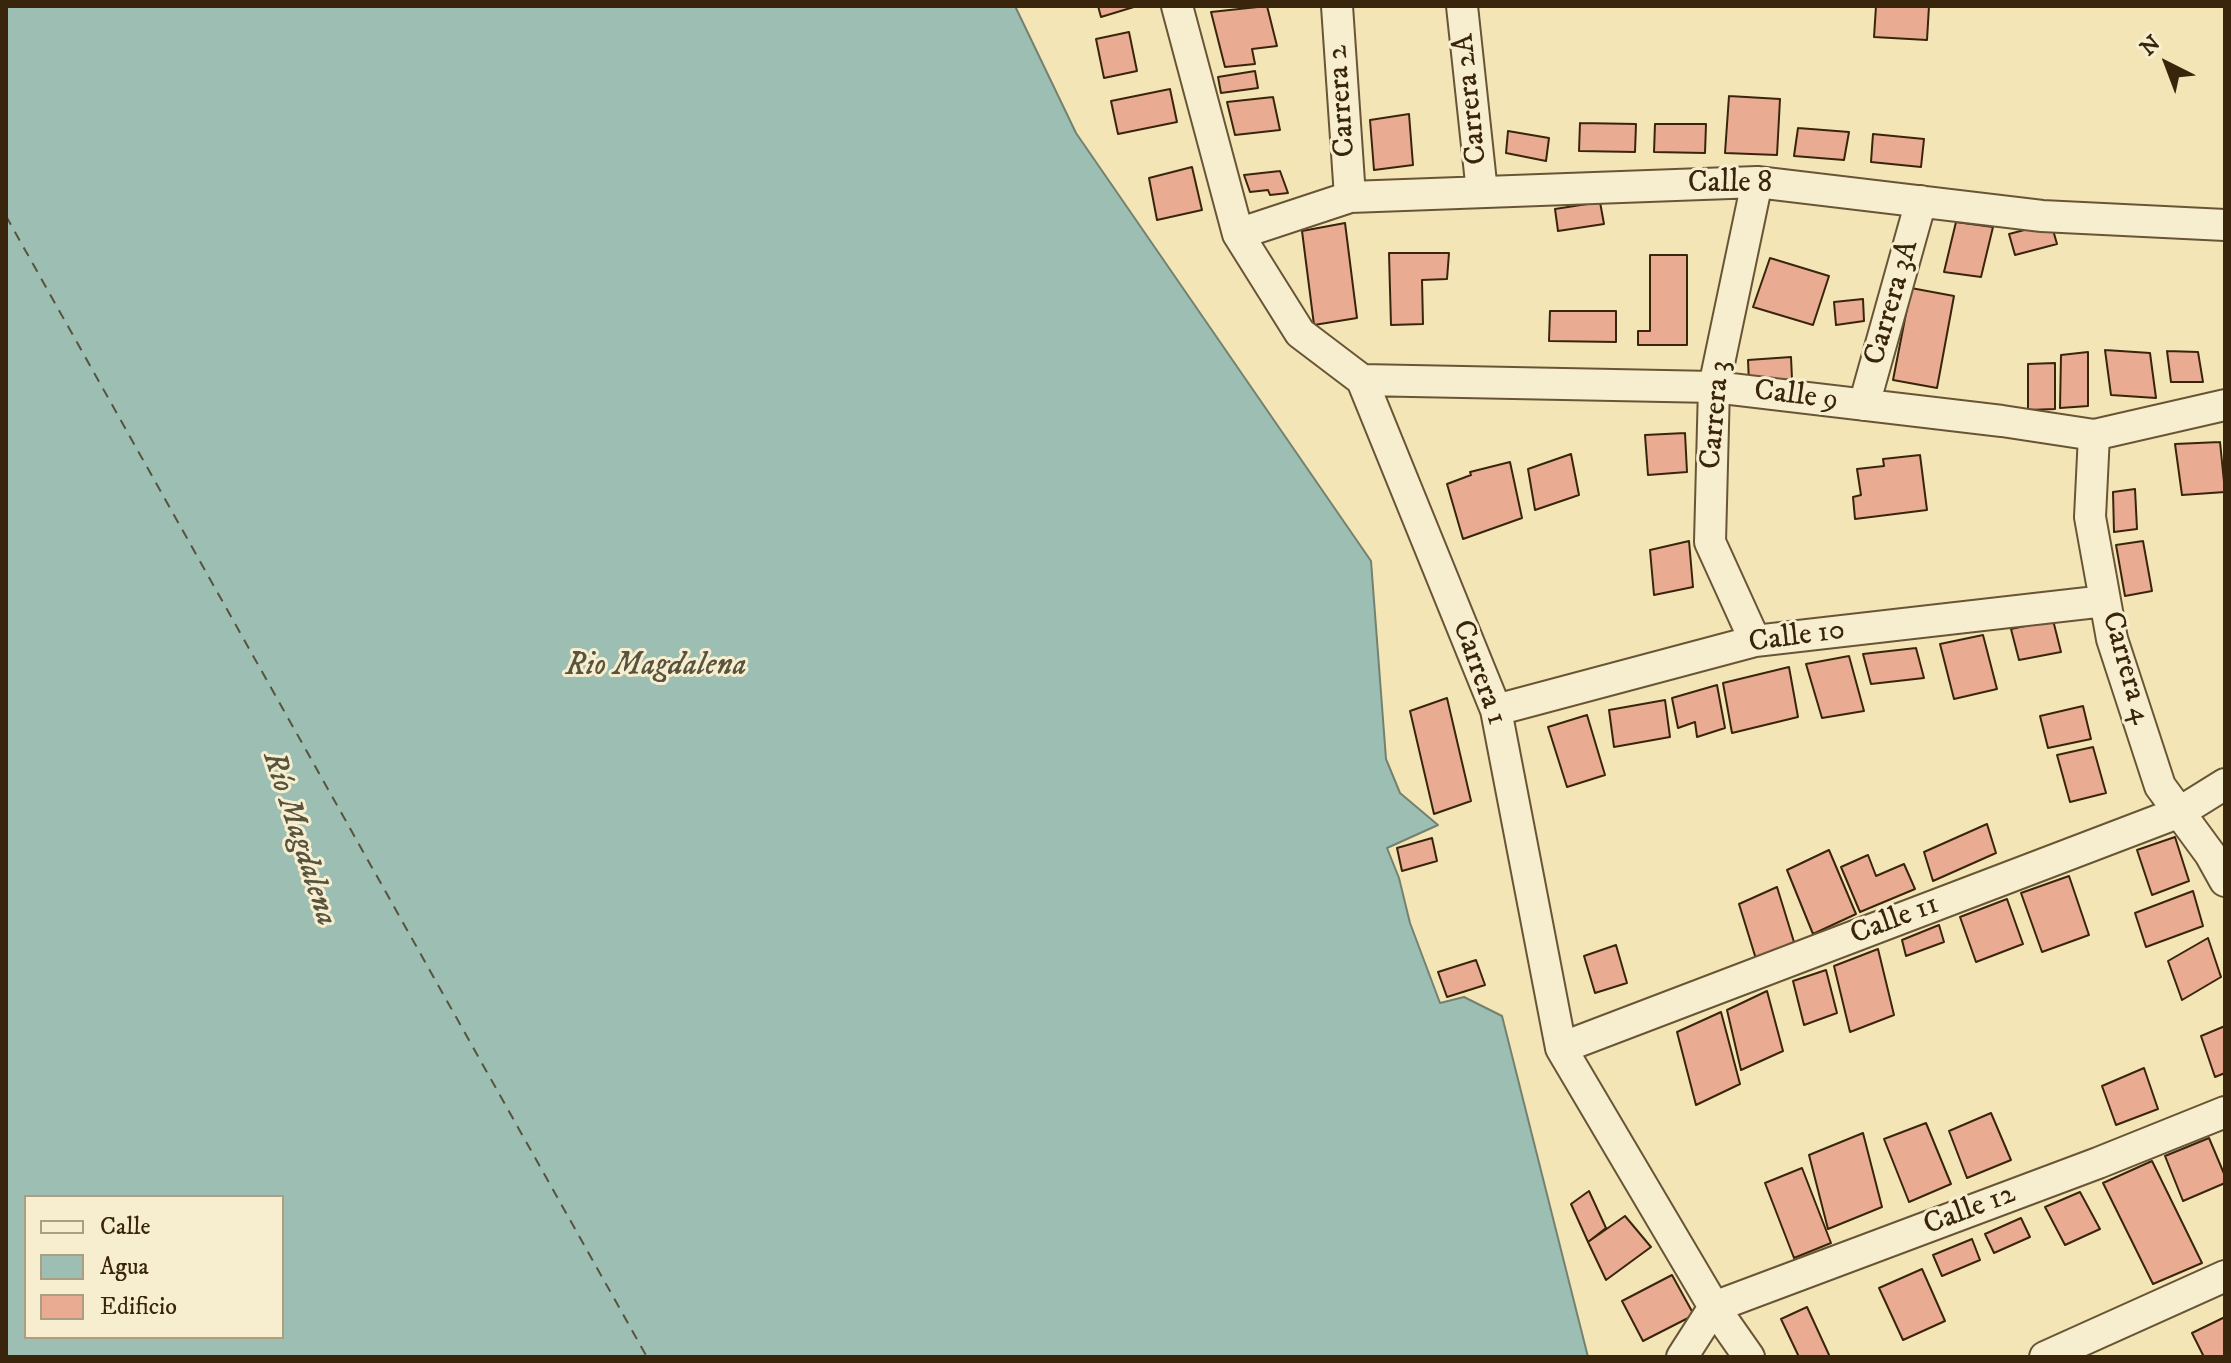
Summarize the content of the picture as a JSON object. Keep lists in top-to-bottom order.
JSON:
{
  "streets": {
    "street": [
      "Carrera 2A",
      "Carrera 2",
      "Calle 8",
      "Carrera 3A",
      "Calle 9",
      "Carrera 3",
      "Calle 10",
      "Carrera 4",
      "Carrera 1",
      "Calle 11",
      "Calle 12"
    ]
  },
  "crossings": [
    ["Carrera 2A", "Calle 8"],
    ["Carrera 2", "Calle 8"],
    ["Calle 8", "Carrera 3A"],
    ["Calle 8", "Carrera 3"],
    ["Carrera 3A", "Calle 9"],
    ["Calle 9", "Carrera 3"],
    ["Calle 9", "Carrera 4"],
    ["Calle 9", "Carrera 1"],
    ["Carrera 3", "Calle 10"],
    ["Calle 10", "Carrera 4"],
    ["Calle 10", "Carrera 1"],
    ["Carrera 4", "Calle 11"],
    ["Carrera 1", "Calle 11"],
    ["Carrera 1", "Calle 12"]
  ],
  "water": ["Rio Magdalena", "Río Magdalena"],
  "legend": ["Calle", "Agua", "Edificio"],
  "north": "top left"
}
